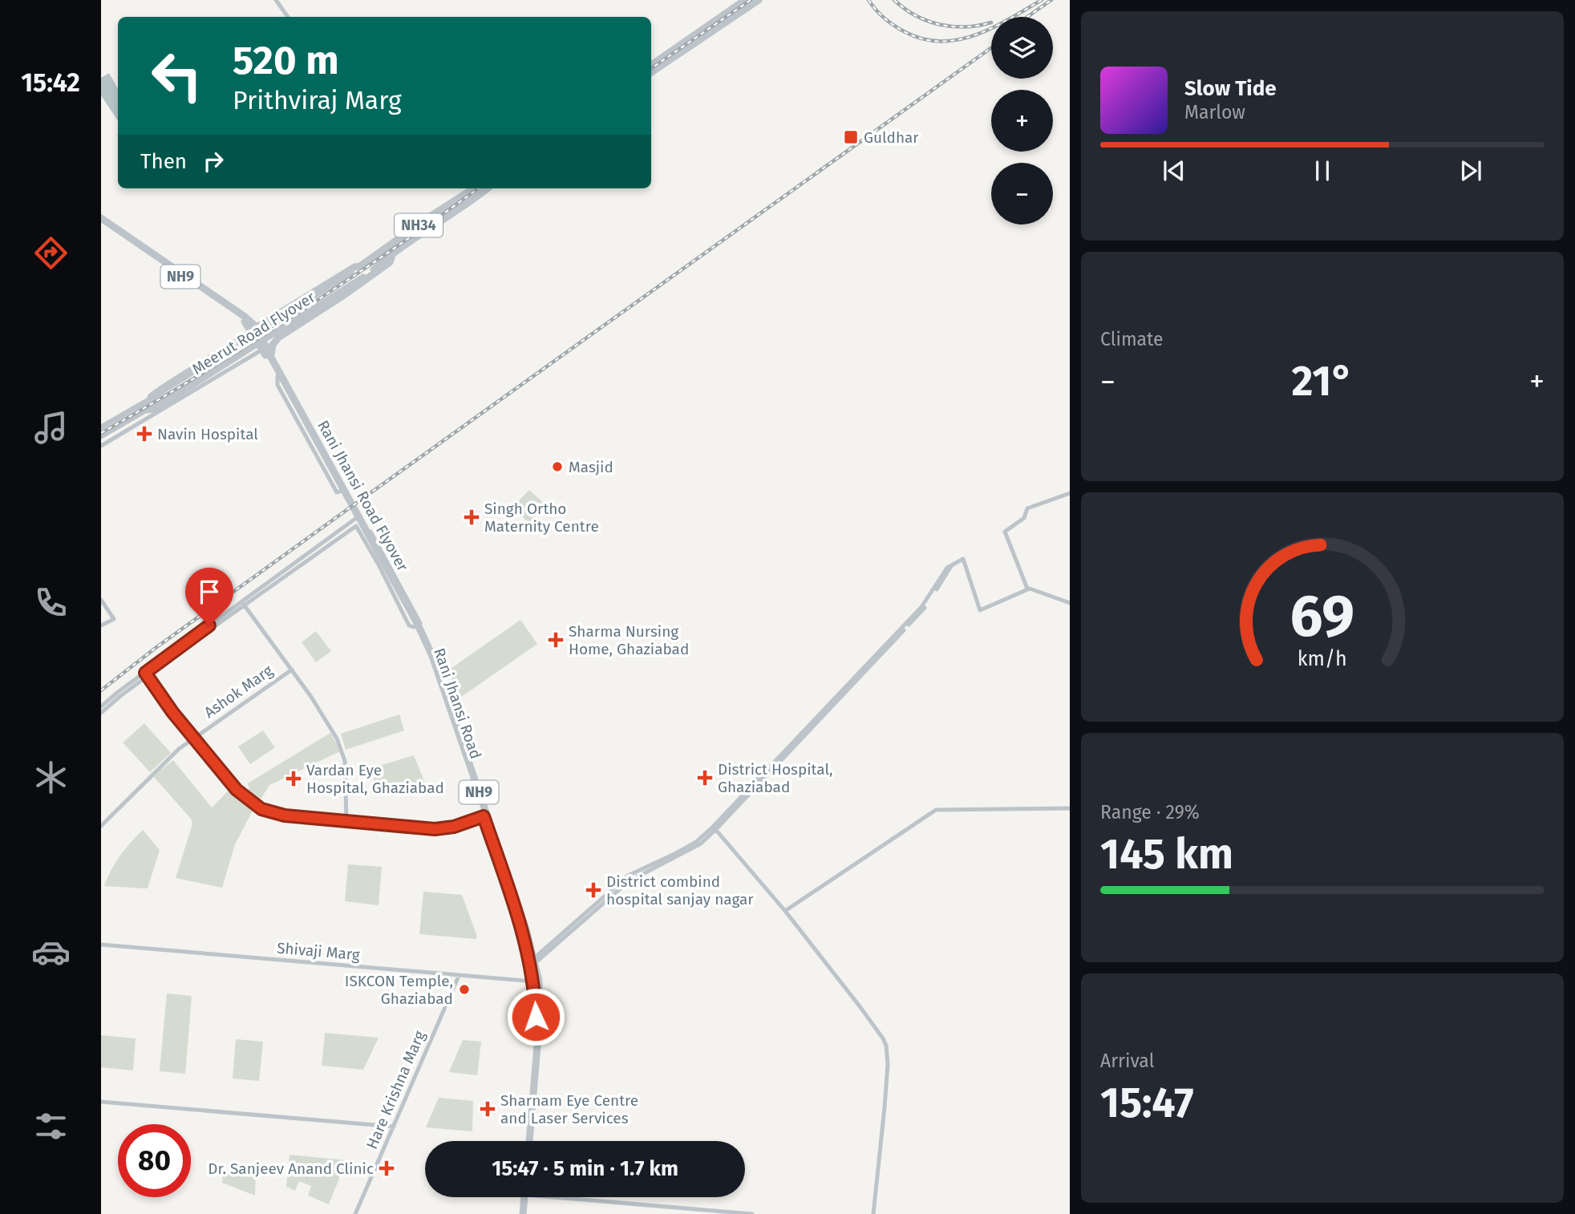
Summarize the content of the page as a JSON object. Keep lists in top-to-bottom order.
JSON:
{
  "streets": {
    "highway": [
      "NH34",
      "NH9",
      "Rani Jhansi Road Flyover",
      "Rani Jhansi Road"
    ],
    "main road": ["Meerut Road Flyover"],
    "street": ["Ashok Marg", "Shivaji Marg", "Hare Krishna Marg"]
  },
  "crossings": [
    ["NH34", "Meerut Road Flyover"],
    ["NH9", "Rani Jhansi Road Flyover"],
    ["Rani Jhansi Road Flyover", "Rani Jhansi Road"],
    ["Rani Jhansi Road", "Shivaji Marg"],
    ["Shivaji Marg", "Hare Krishna Marg"]
  ],
  "places": {
    "transit": ["Guldhar"],
    "health": [
      "Navin Hospital",
      "Singh Ortho Maternity Centre",
      "Sharma Nursing Home, Ghaziabad",
      "District Hospital, Ghaziabad",
      "Vardan Eye Hospital, Ghaziabad",
      "District combind hospital sanjay nagar",
      "Sharnam Eye Centre and Laser Services",
      "Dr. Sanjeev Anand Clinic"
    ],
    "other": ["Masjid", "ISKCON Temple, Ghaziabad"]
  },
  "page": {
    "tabs": "15:42",
    "map_buttons": ["+", "−"],
    "turn": ["520 m", "Prithviraj Marg"],
    "song": ["Slow Tide", "Marlow"],
    "then": "Then",
    "tile": [
      "Climate",
      ["Range · 29%", "145 km"],
      ["Arrival", "15:47"]
    ],
    "heat": ["−", "21°", "+"],
    "limit": "80",
    "trip": "15:47 · 5 min · 1.7 km",
    "gauge": ["69", "km/h"]
  }
}
